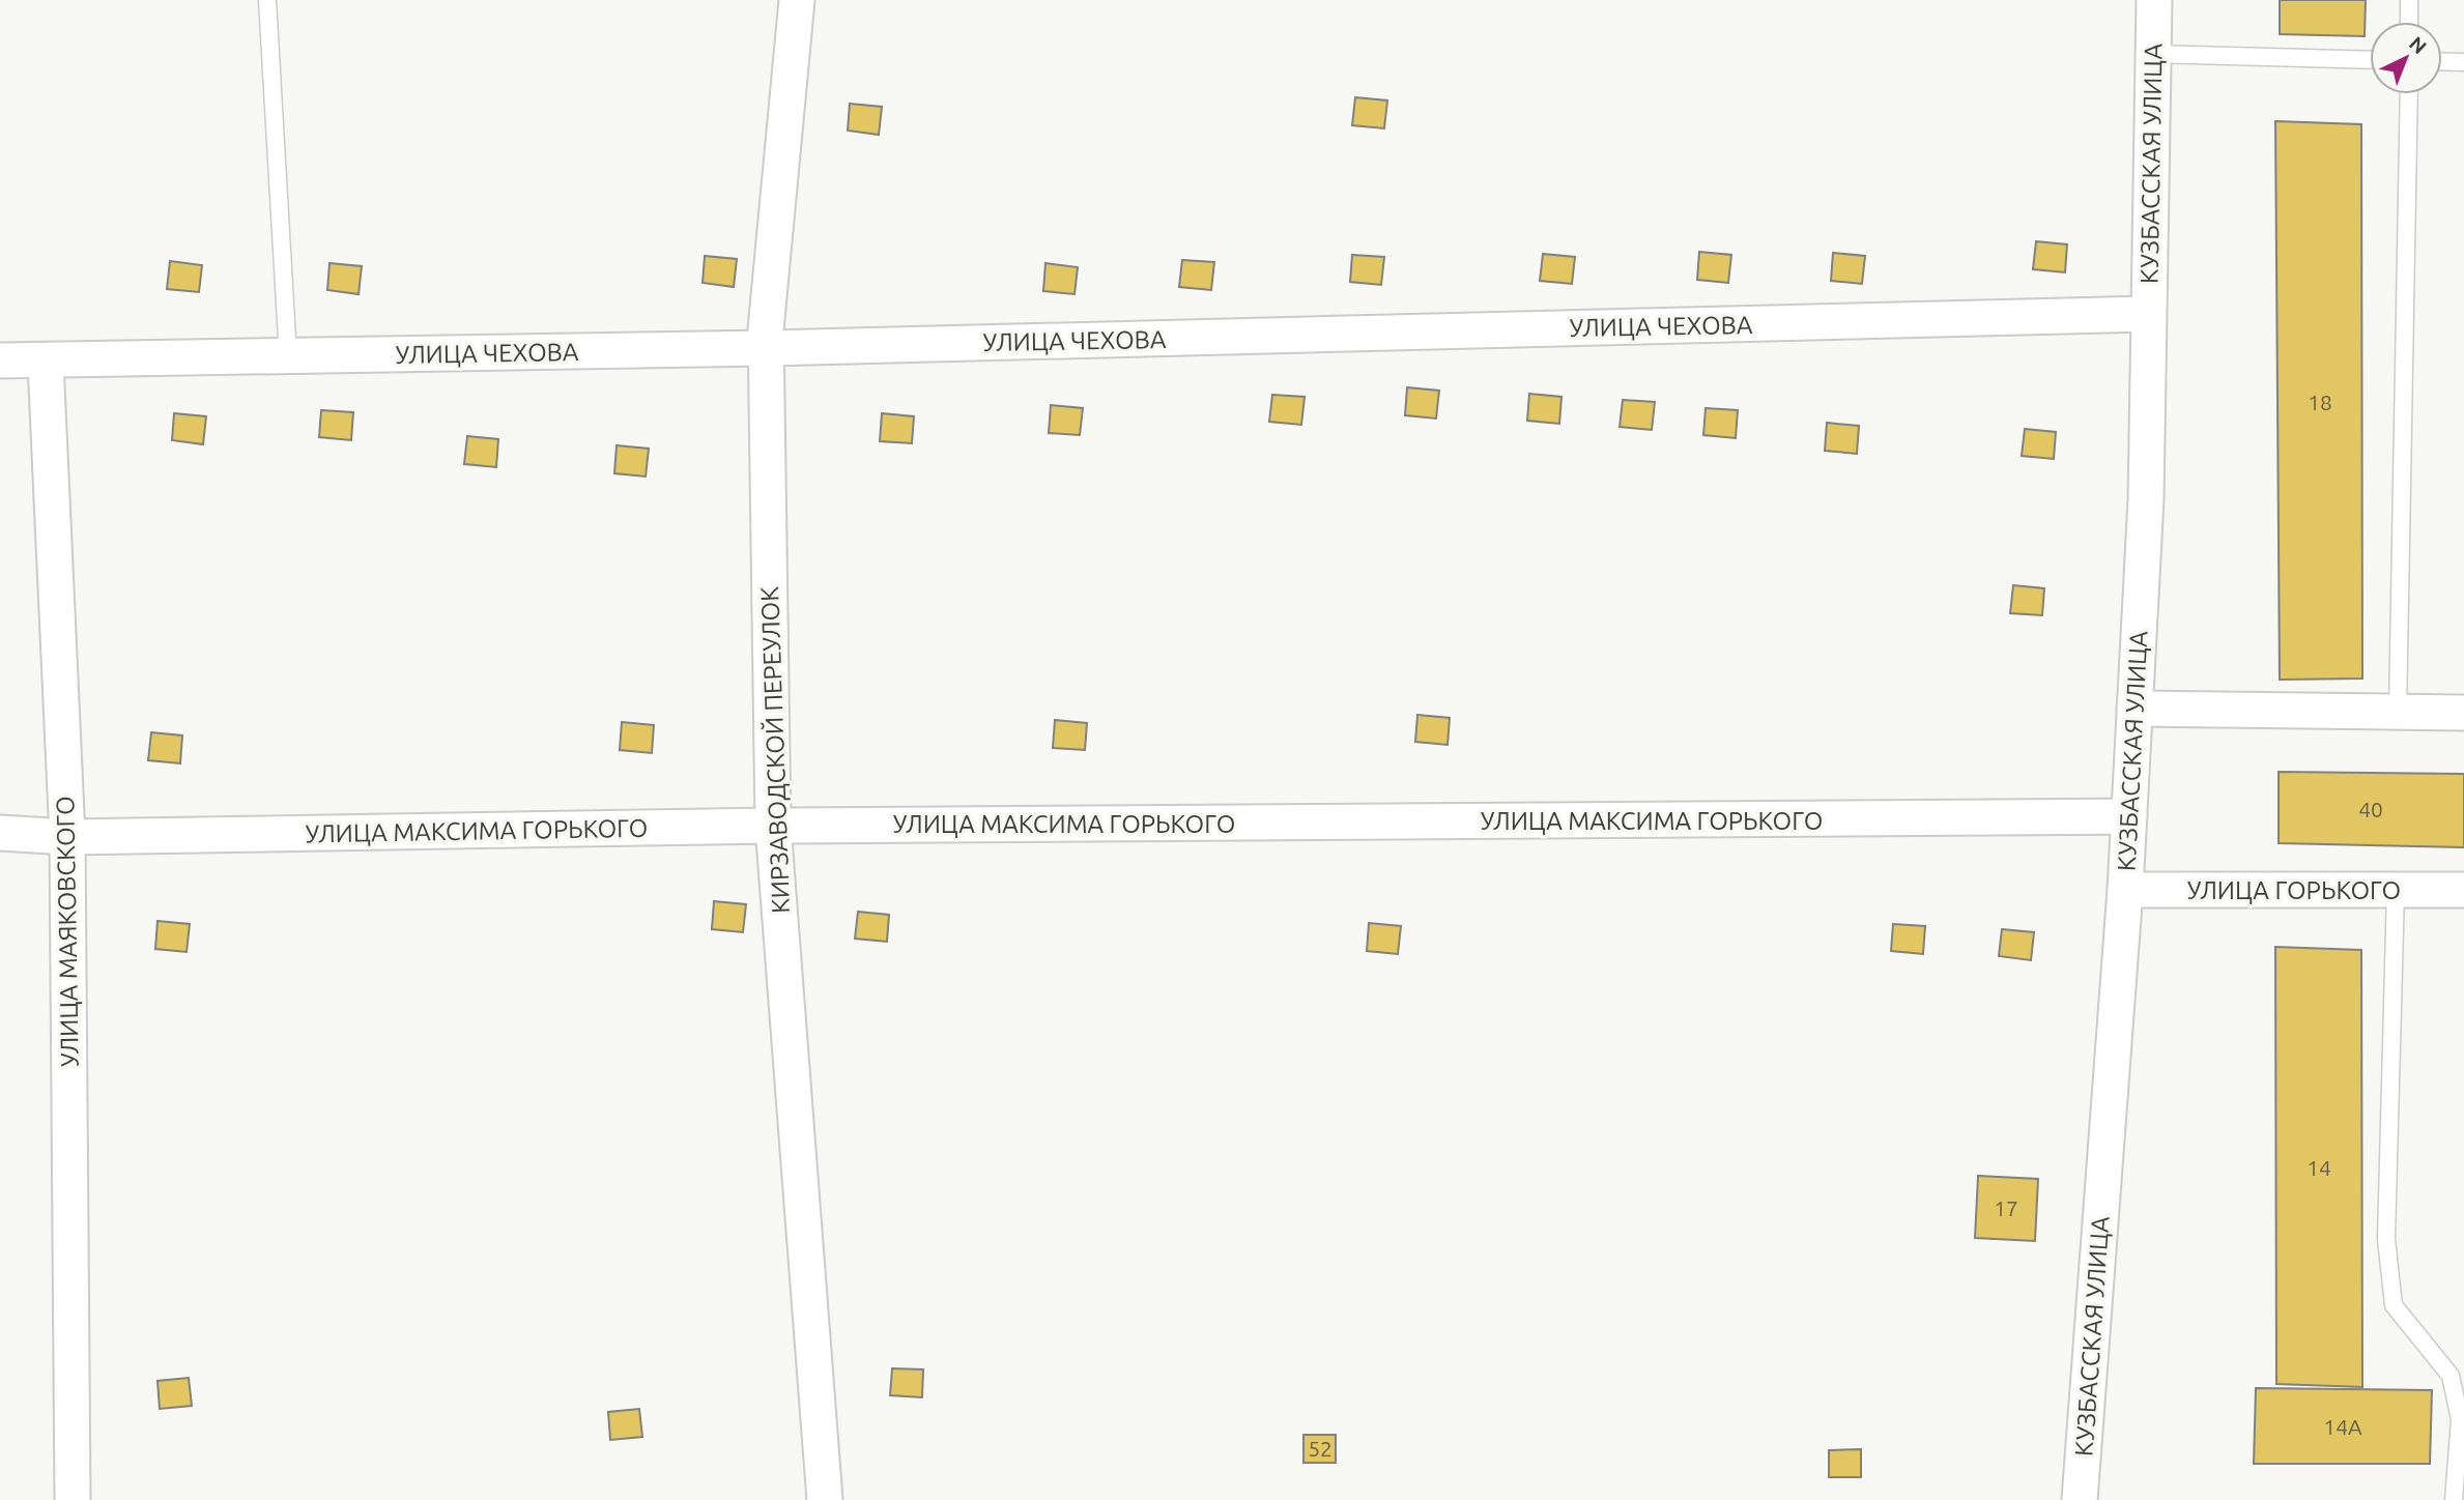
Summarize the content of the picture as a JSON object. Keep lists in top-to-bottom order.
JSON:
{
  "streets": {
    "street": [
      "КУЗБАССКАЯ УЛИЦА",
      "УЛИЦА ЧЕХОВА",
      "КИРЗАВОДСКОЙ ПЕРЕУЛОК",
      "УЛИЦА МАКСИМА ГОРЬКОГО",
      "УЛИЦА ГОРЬКОГО",
      "УЛИЦА МАЯКОВСКОГО"
    ]
  },
  "crossings": [
    ["КУЗБАССКАЯ УЛИЦА", "УЛИЦА ЧЕХОВА"],
    ["КУЗБАССКАЯ УЛИЦА", "УЛИЦА МАКСИМА ГОРЬКОГО"],
    ["КУЗБАССКАЯ УЛИЦА", "УЛИЦА ГОРЬКОГО"],
    ["УЛИЦА ЧЕХОВА", "КИРЗАВОДСКОЙ ПЕРЕУЛОК"],
    ["УЛИЦА ЧЕХОВА", "УЛИЦА МАЯКОВСКОГО"],
    ["КИРЗАВОДСКОЙ ПЕРЕУЛОК", "УЛИЦА МАКСИМА ГОРЬКОГО"],
    ["УЛИЦА МАКСИМА ГОРЬКОГО", "УЛИЦА МАЯКОВСКОГО"]
  ],
  "house_numbers": [
    "18",
    "40",
    "14",
    "17",
    "14А",
    "52"
  ],
  "north": "top right"
}
